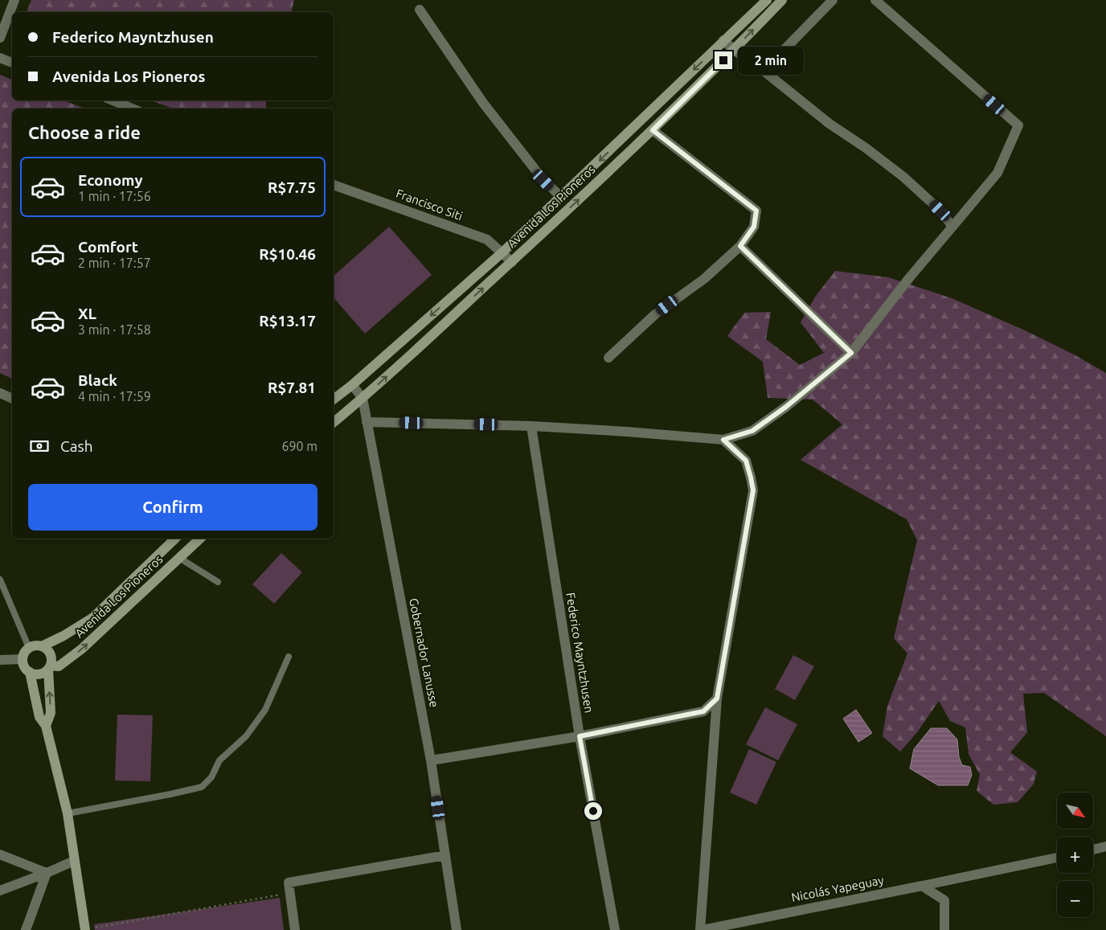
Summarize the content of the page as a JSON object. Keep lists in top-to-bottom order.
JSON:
{
  "streets": {
    "main road": ["Avenida Los Pioneros"],
    "street": [
      "Francisco Siti",
      "Gobernador Lanusse",
      "Federico Mayntzhusen",
      "Nicolás Yapeguay"
    ]
  },
  "crossings": [
    ["Francisco Siti", "Avenida Los Pioneros"],
    ["Avenida Los Pioneros", "Gobernador Lanusse"]
  ],
  "north": "bottom right",
  "page": {
    "banner": ["Federico Mayntzhusen", "Avenida Los Pioneros"],
    "bubble": "2 min",
    "heading": "Choose a ride",
    "list": [
      {
        "name": "Economy",
        "note": "1 min · 17:56",
        "value": "R$7.75"
      },
      {
        "name": "Comfort",
        "note": "2 min · 17:57",
        "value": "R$10.46"
      },
      {
        "name": "XL",
        "note": "3 min · 17:58",
        "value": "R$13.17"
      },
      {
        "name": "Black",
        "note": "4 min · 17:59",
        "value": "R$7.81"
      }
    ],
    "pay": ["Cash", "690 m"],
    "buttons": "Confirm",
    "map_buttons": ["+", "−"]
  }
}
